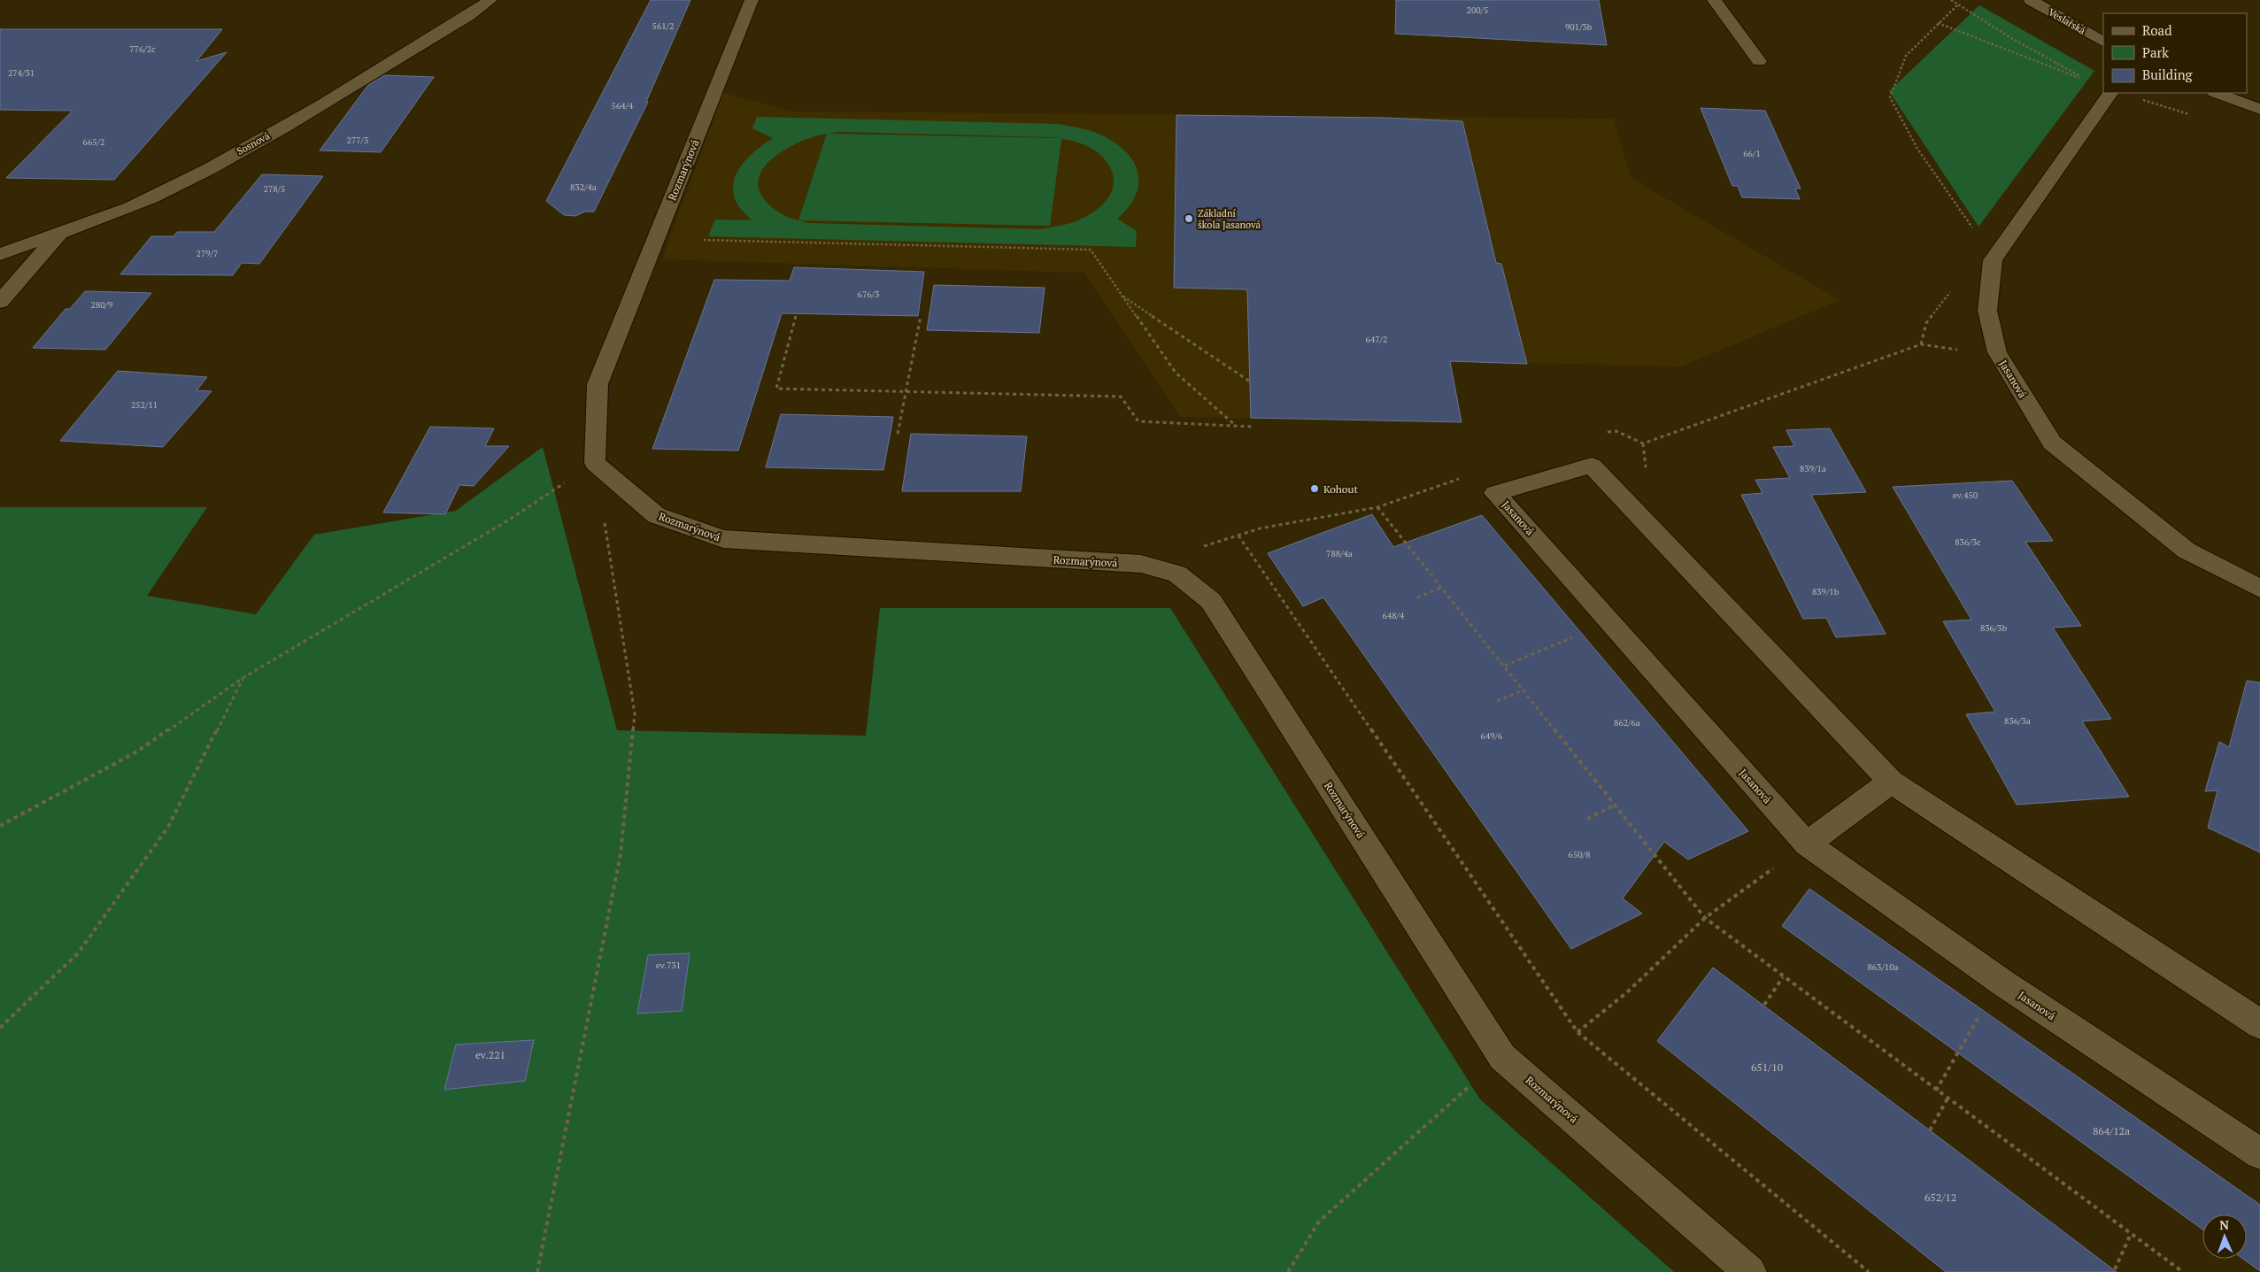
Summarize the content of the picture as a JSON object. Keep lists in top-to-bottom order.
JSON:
{
  "streets": {
    "street": [
      "Veslařská",
      "Sosnová",
      "Rozmarýnová",
      "Jasanová"
    ]
  },
  "places": ["Základní škola Jasanová", "Kohout"],
  "house_numbers": [
    "200/5",
    "561/2",
    "901/3b",
    "776/2c",
    "274/31",
    "564/4",
    "277/3",
    "665/2",
    "66/1",
    "832/4a",
    "278/5",
    "279/7",
    "676/3",
    "280/9",
    "647/2",
    "252/11",
    "839/1a",
    "ev.450",
    "836/3c",
    "788/4a",
    "839/1b",
    "648/4",
    "836/3b",
    "836/3a",
    "862/6a",
    "649/6",
    "650/8",
    "ev.731",
    "863/10a",
    "ev.221",
    "651/10",
    "864/12a",
    "652/12"
  ],
  "legend": ["Road", "Park", "Building"],
  "north": "top"
}
